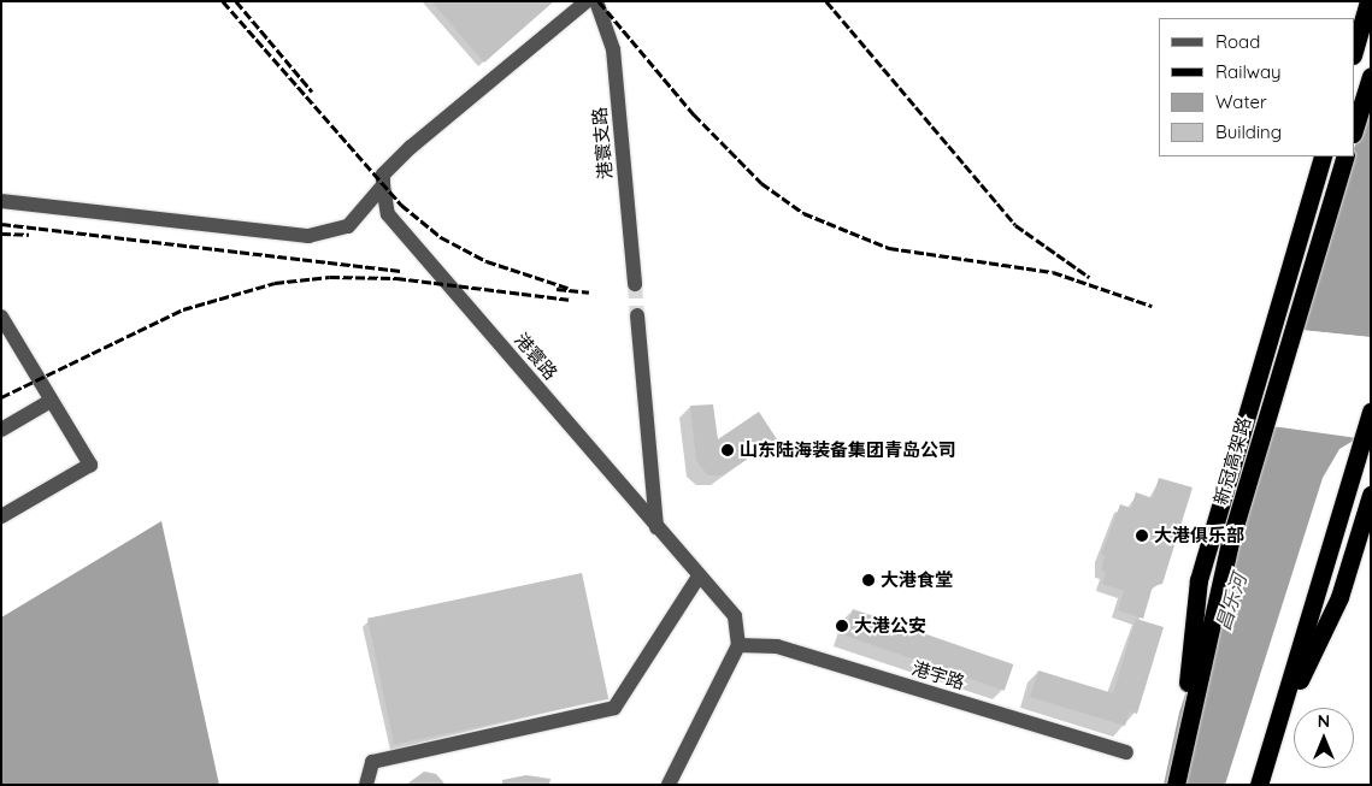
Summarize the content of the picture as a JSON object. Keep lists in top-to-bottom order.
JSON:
{
  "streets": {
    "highway": ["新冠高架路"],
    "lane": ["港寰支路", "港寰路", "港宇路"]
  },
  "crossings": [
    ["港寰路", "港宇路"]
  ],
  "water": ["昌乐河"],
  "places": [
    "山东陆海装备集团青岛公司",
    "大港俱乐部",
    "大港食堂",
    "大港公安"
  ],
  "legend": [
    "Road",
    "Railway",
    "Water",
    "Building"
  ],
  "north": "top"
}
